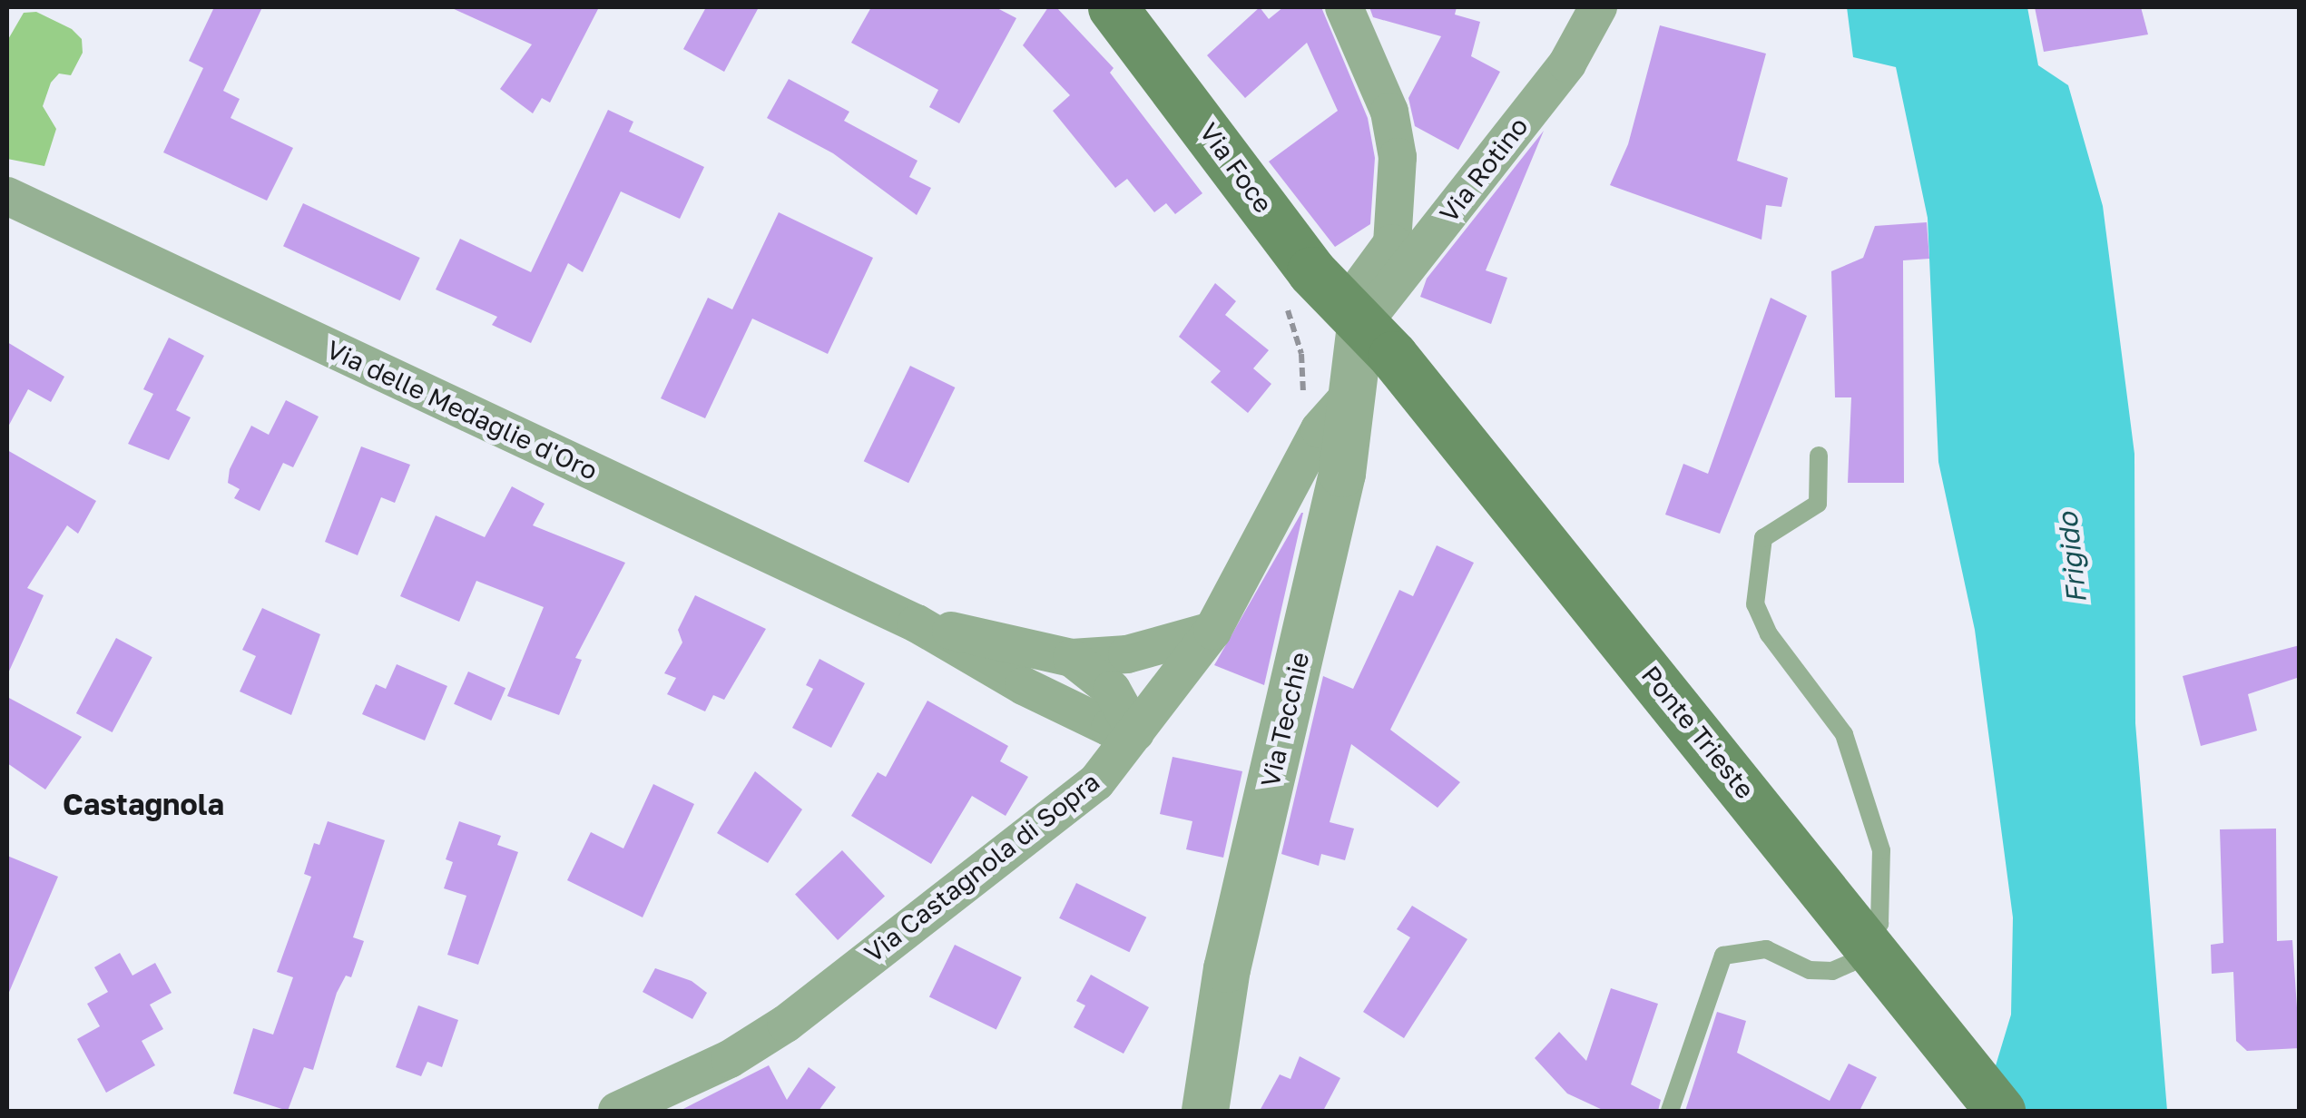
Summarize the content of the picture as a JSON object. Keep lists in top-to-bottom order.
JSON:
{
  "streets": {
    "main road": ["Via Foce", "Ponte Trieste"],
    "street": [
      "Via Rotino",
      "Via delle Medaglie d'Oro",
      "Via Tecchie",
      "Via Castagnola di Sopra"
    ]
  },
  "crossings": [
    ["Via Foce", "Via Rotino"],
    ["Via Foce", "Via Tecchie"],
    ["Via Foce", "Ponte Trieste"],
    ["Via Rotino", "Via Tecchie"],
    ["Via Rotino", "Ponte Trieste"],
    ["Via delle Medaglie d'Oro", "Via Castagnola di Sopra"],
    ["Via Tecchie", "Ponte Trieste"],
    ["Via Tecchie", "Via Castagnola di Sopra"]
  ],
  "districts": ["Castagnola"],
  "water": ["Frigido"]
}
